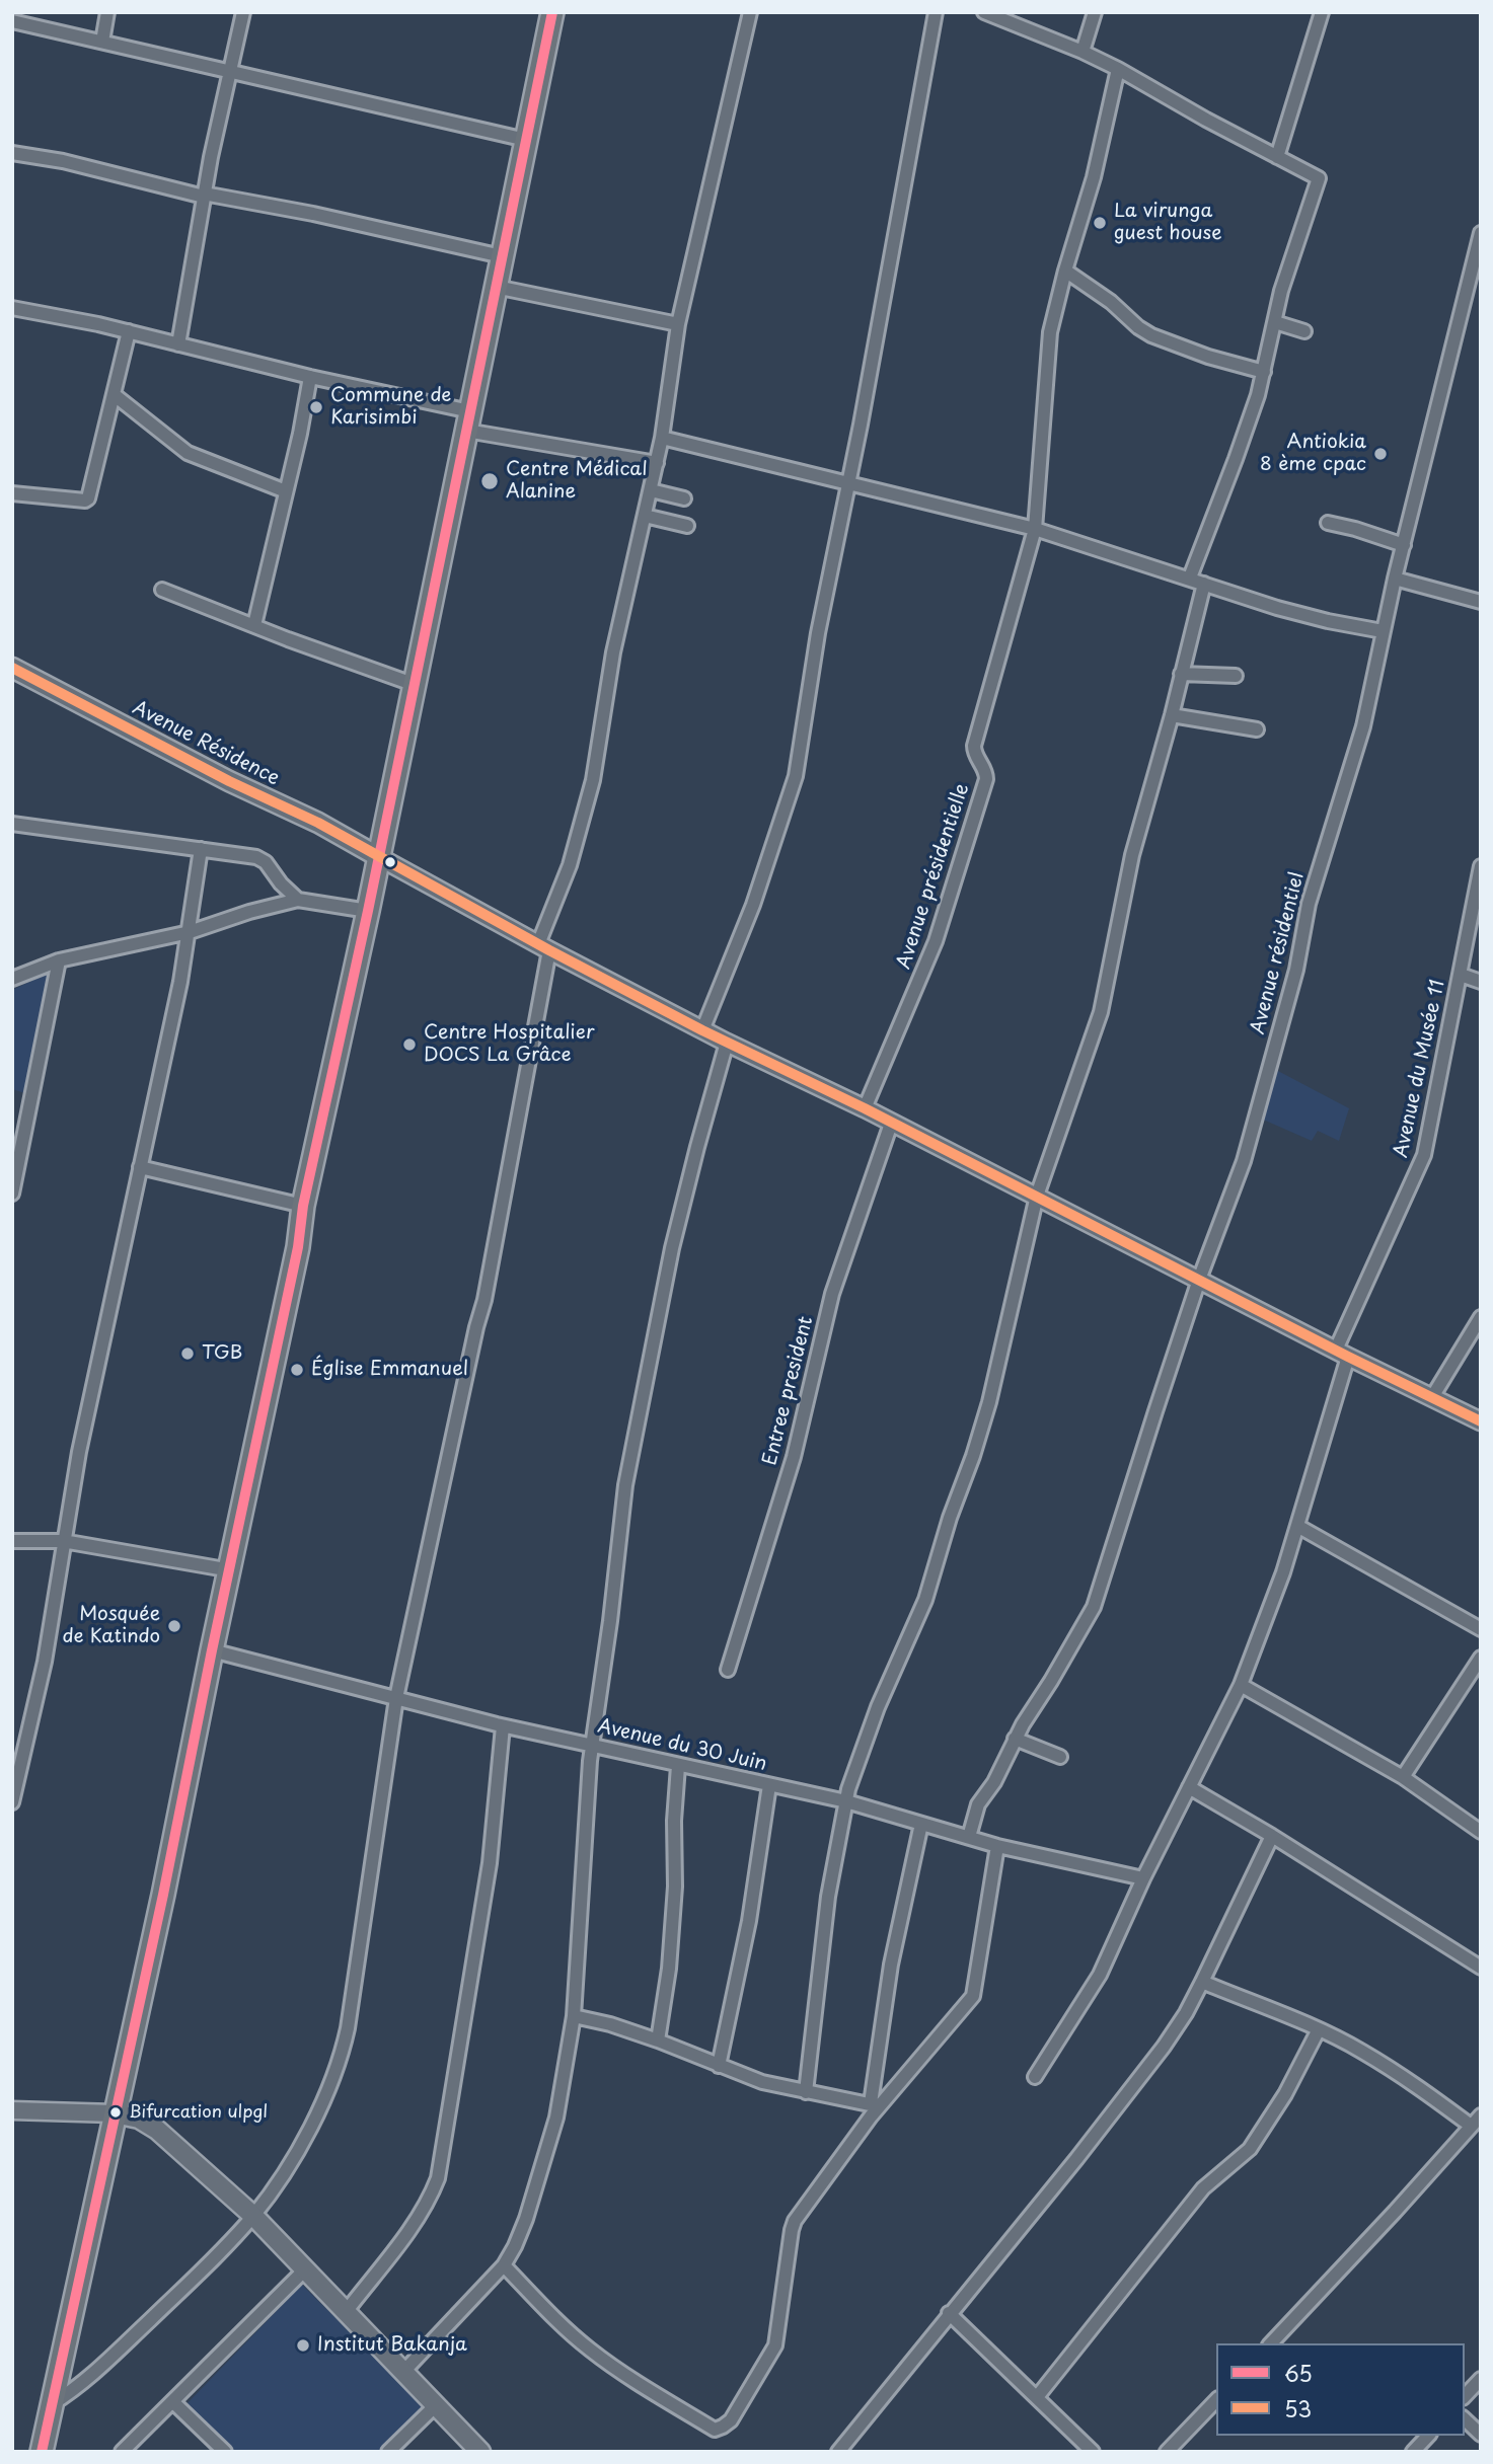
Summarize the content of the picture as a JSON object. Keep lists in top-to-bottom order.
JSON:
{
  "streets": {
    "main road": ["Avenue Résidence"],
    "street": [
      "Avenue présidentielle",
      "Avenue résidentiel",
      "Avenue du Musée 11",
      "Entree president",
      "Avenue du 30 Juin"
    ]
  },
  "crossings": [
    ["Avenue résidentiel", "Avenue du 30 Juin"],
    ["Avenue du Musée 11", "Avenue du 30 Juin"]
  ],
  "places": [
    "La virunga guest house",
    "Commune de Karisimbi",
    "Antiokia 8 ème cpac",
    "Centre Médical Alanine",
    "Centre Hospitalier DOCS La Grâce",
    "TGB",
    "Église Emmanuel",
    "Mosquée de Katindo",
    "Bifurcation ulpgl",
    "Institut Bakanja"
  ],
  "lines": ["transit line 65", "transit line 53"],
  "legend": ["65", "53"]
}
